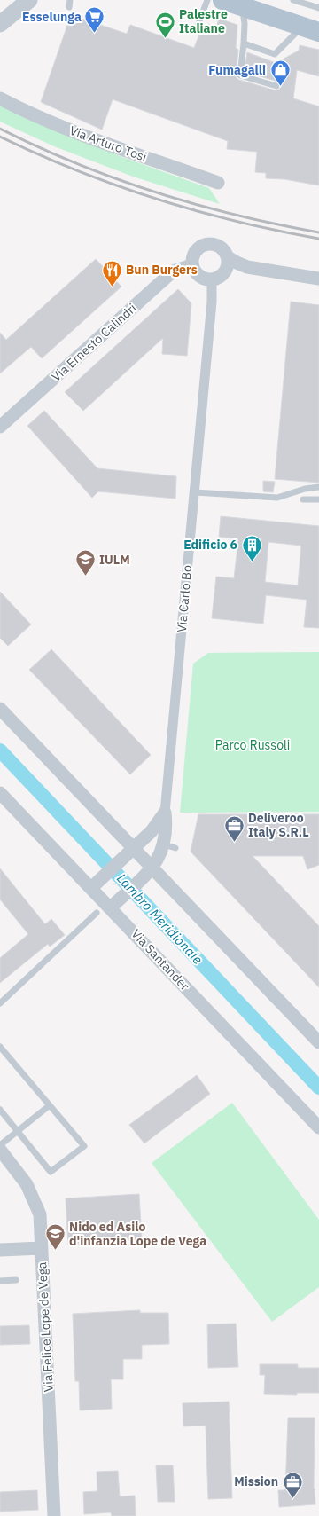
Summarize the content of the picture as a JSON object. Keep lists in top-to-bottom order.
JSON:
{
  "streets": {
    "street": [
      "Via Arturo Tosi",
      "Via Ernesto Calindri",
      "Via Carlo Bo",
      "Via Santander",
      "Via Felice Lope de Vega"
    ]
  },
  "crossings": [
    ["Via Ernesto Calindri", "Via Carlo Bo"],
    ["Via Carlo Bo", "Via Santander"]
  ],
  "water": ["Lambro Meridionale"],
  "parks": ["Parco Russoli"],
  "places": {
    "supermarket": ["Esselunga"],
    "sports": ["Palestre Italiane"],
    "shop": ["Fumagalli"],
    "restaurant": ["Bun Burgers"],
    "building": ["Edificio 6"],
    "school or university": ["IULM", "Nido ed Asilo d'infanzia Lope de Vega"],
    "office": ["Deliveroo Italy S.R.L", "Mission"]
  }
}
